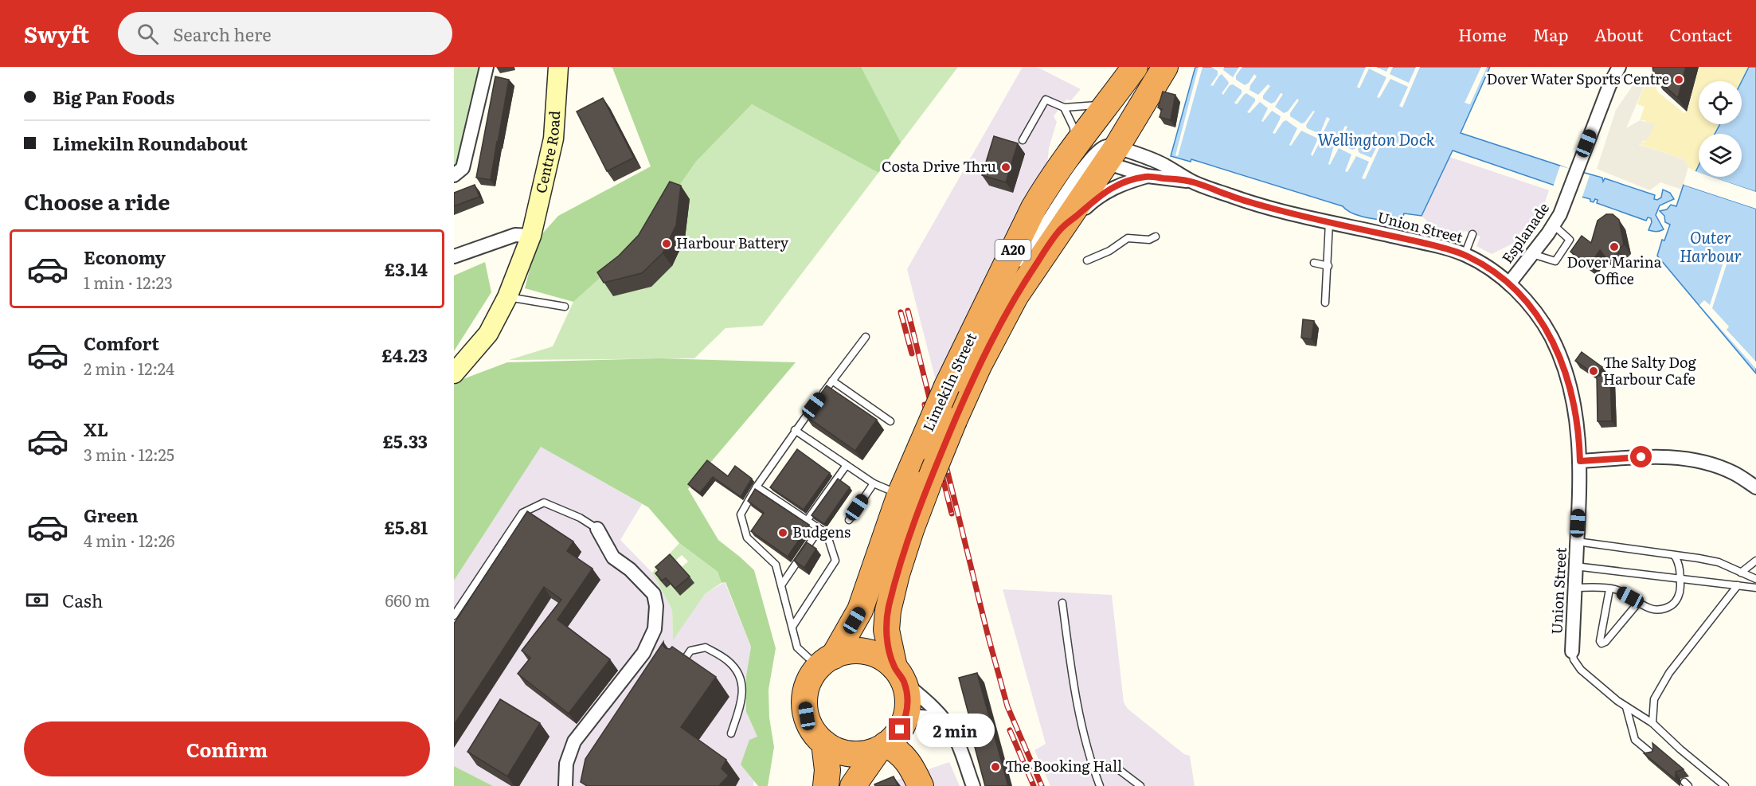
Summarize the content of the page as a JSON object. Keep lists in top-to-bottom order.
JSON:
{
  "streets": {
    "highway": ["A20", "Limekiln Street"],
    "street": ["Centre Road", "Union Street", "Esplanade"]
  },
  "crossings": [
    ["Union Street", "Esplanade"],
    ["Union Street", "A20"],
    ["Union Street", "Limekiln Street"],
    ["A20", "Limekiln Street"]
  ],
  "water": ["Wellington Dock", "Outer Harbour"],
  "places": [
    "Dover Water Sports Centre",
    "Costa Drive Thru",
    "Harbour Battery",
    "Dover Marina Office",
    "The Salty Dog Harbour Cafe",
    "Budgens",
    "The Booking Hall"
  ],
  "page": {
    "header": "Swyft",
    "search": "Search here",
    "nav": [
      "Home",
      "Map",
      "About",
      "Contact"
    ],
    "banner": ["Big Pan Foods", "Limekiln Roundabout"],
    "heading": "Choose a ride",
    "list": [
      {
        "name": "Economy",
        "note": "1 min · 12:23",
        "value": "£3.14"
      },
      {
        "name": "Comfort",
        "note": "2 min · 12:24",
        "value": "£4.23"
      },
      {
        "name": "XL",
        "note": "3 min · 12:25",
        "value": "£5.33"
      },
      {
        "name": "Green",
        "note": "4 min · 12:26",
        "value": "£5.81"
      }
    ],
    "pay": ["Cash", "660 m"],
    "buttons": "Confirm",
    "bubble": "2 min"
  }
}
